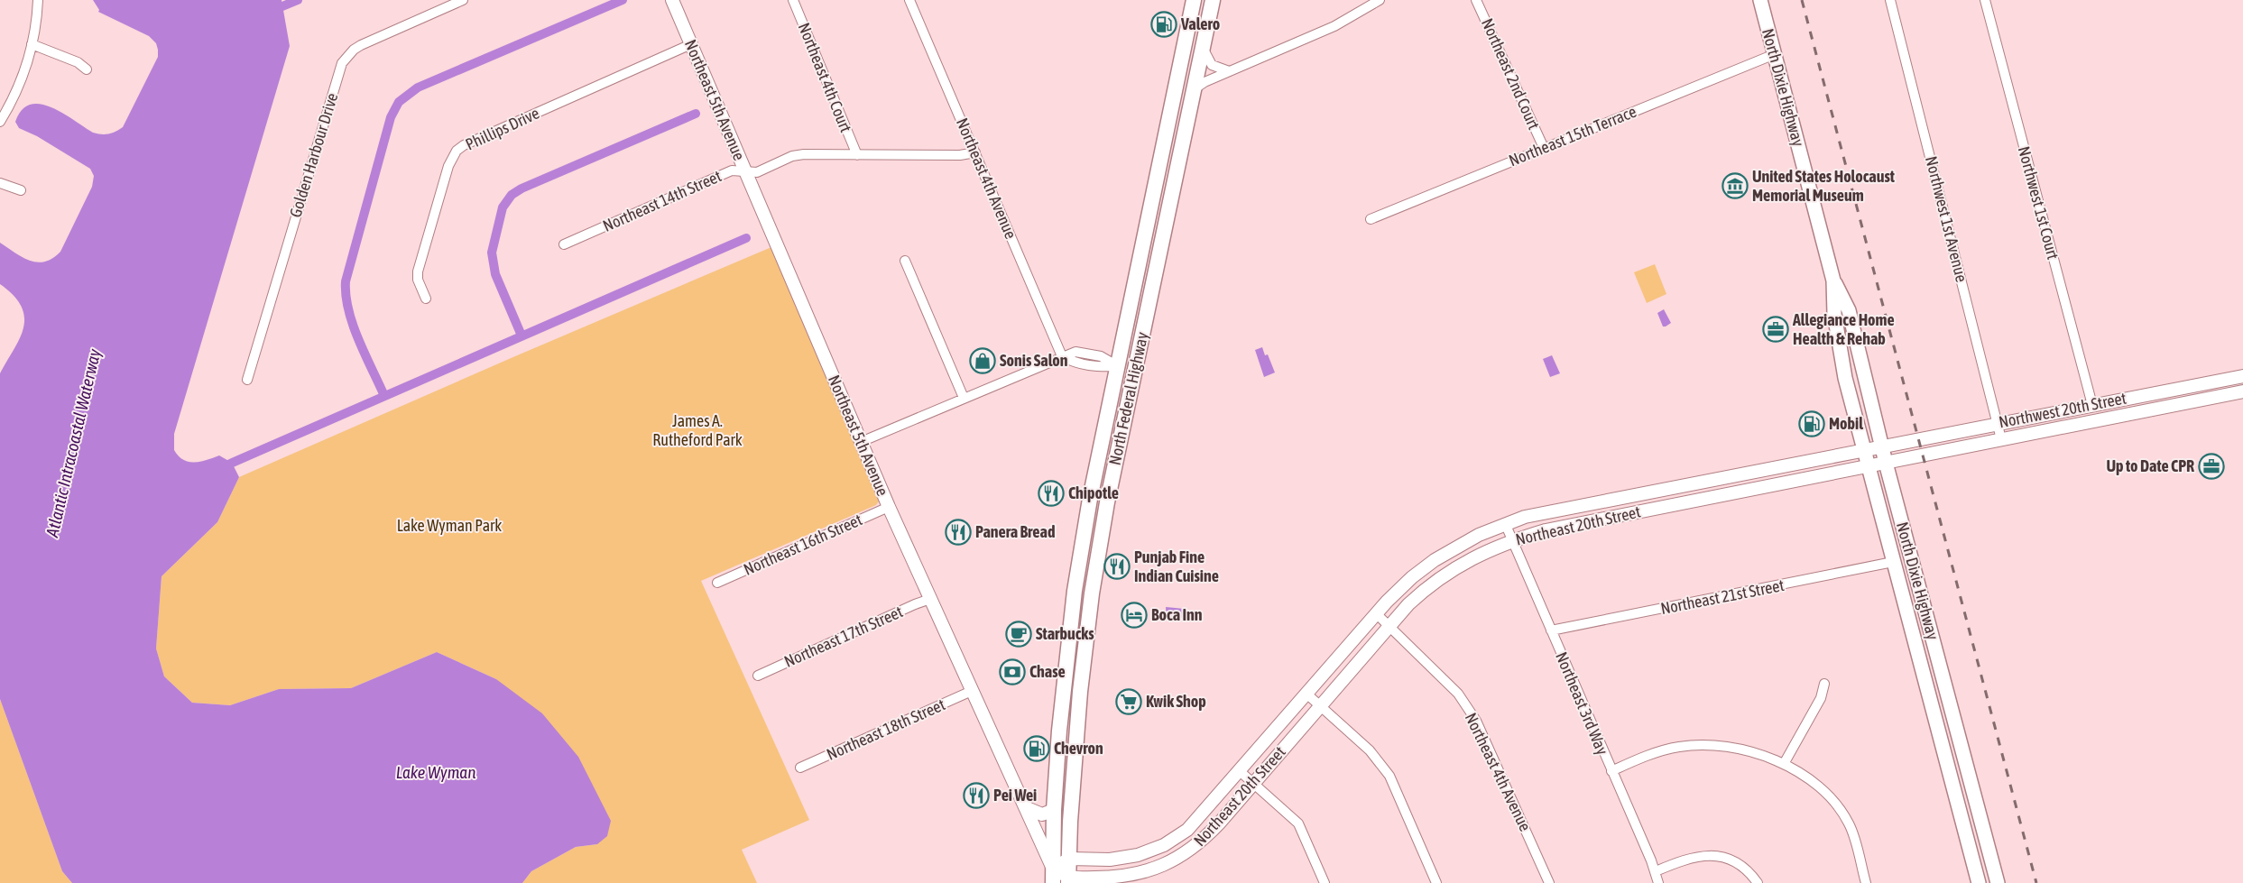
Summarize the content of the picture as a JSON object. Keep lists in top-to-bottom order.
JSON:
{
  "streets": {
    "main road": ["North Dixie Highway", "North Federal Highway"],
    "street": [
      "Northeast 2nd Court",
      "Northeast 4th Court",
      "Northeast 5th Avenue",
      "Phillips Drive",
      "Northeast 15th Terrace",
      "Golden Harbour Drive",
      "Northeast 4th Avenue",
      "Northeast 14th Street",
      "Northwest 1st Court",
      "Northwest 1st Avenue",
      "Northwest 20th Street",
      "Northeast 20th Street",
      "Northeast 16th Street",
      "Northeast 21st Street",
      "Northeast 17th Street",
      "Northeast 3rd Way",
      "Northeast 18th Street"
    ]
  },
  "crossings": [
    ["Northeast 2nd Court", "Northeast 15th Terrace"],
    ["Northeast 4th Court", "Northeast 14th Street"],
    ["North Dixie Highway", "Northeast 15th Terrace"],
    ["North Dixie Highway", "Northwest 20th Street"],
    ["North Dixie Highway", "Northeast 20th Street"],
    ["North Dixie Highway", "Northeast 21st Street"],
    ["Northeast 5th Avenue", "Phillips Drive"],
    ["Northeast 5th Avenue", "Northeast 14th Street"],
    ["Northeast 5th Avenue", "North Federal Highway"],
    ["Northeast 5th Avenue", "Northeast 16th Street"],
    ["Northeast 5th Avenue", "Northeast 17th Street"],
    ["Northeast 5th Avenue", "Northeast 18th Street"],
    ["Northeast 4th Avenue", "Northeast 14th Street"],
    ["Northeast 4th Avenue", "Northeast 20th Street"],
    ["Northwest 1st Court", "Northwest 20th Street"],
    ["Northwest 1st Avenue", "Northwest 20th Street"],
    ["North Federal Highway", "Northeast 20th Street"],
    ["Northwest 20th Street", "Northeast 20th Street"],
    ["Northeast 20th Street", "Northeast 3rd Way"],
    ["Northeast 21st Street", "Northeast 3rd Way"]
  ],
  "water": ["Atlantic Intracoastal Waterway", "Lake Wyman"],
  "parks": ["James A. Rutheford Park", "Lake Wyman Park"],
  "places": {
    "fuel station": ["Valero", "Mobil", "Chevron"],
    "museum": ["United States Holocaust Memorial Museum"],
    "office": ["Allegiance Home Health & Rehab", "Up to Date CPR"],
    "shop": ["Sonis Salon"],
    "restaurant": [
      "Chipotle",
      "Panera Bread",
      "Punjab Fine Indian Cuisine",
      "Pei Wei"
    ],
    "hotel": ["Boca Inn"],
    "cafe": ["Starbucks"],
    "bank": ["Chase"],
    "supermarket": ["Kwik Shop"]
  }
}
